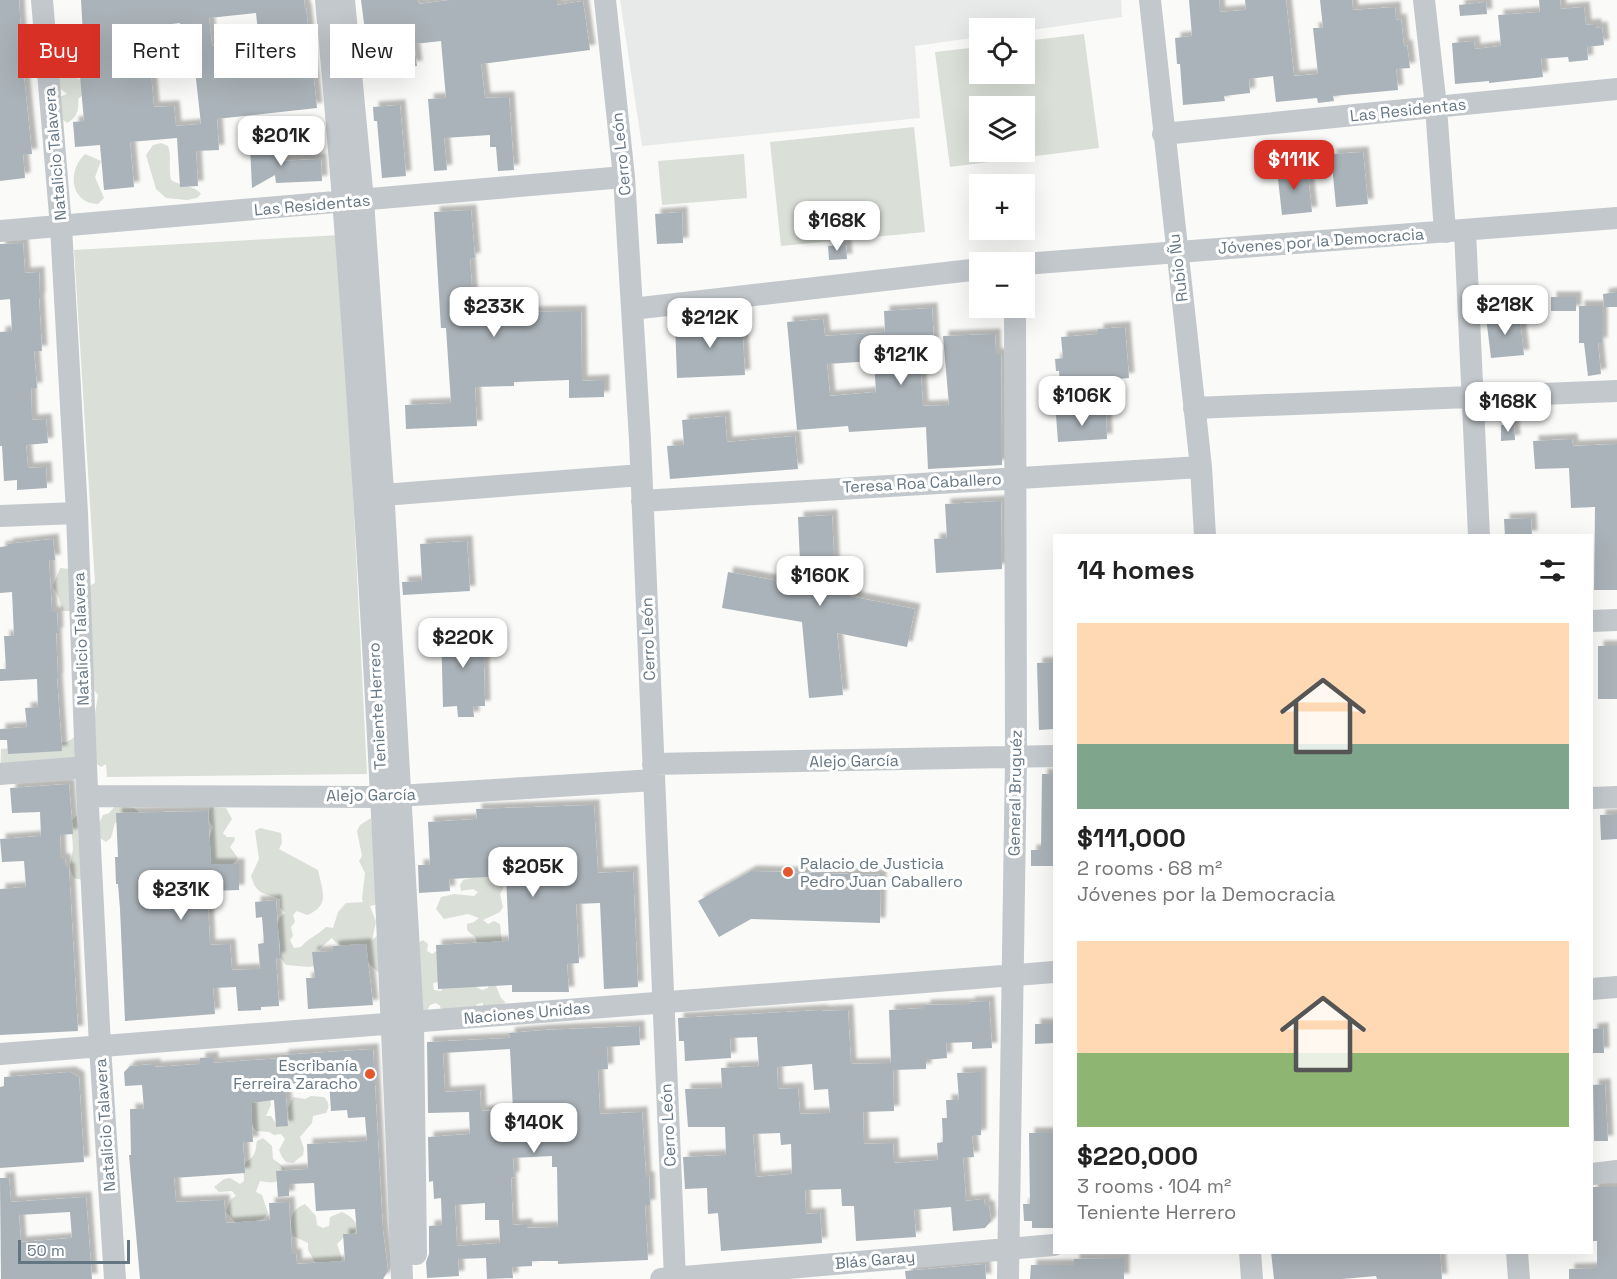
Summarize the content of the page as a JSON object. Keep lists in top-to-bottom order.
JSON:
{
  "streets": {
    "street": [
      "Las Residentas",
      "Natalicio Talavera",
      "Cerro León",
      "Jóvenes por la Democracia",
      "Rubio Ñu",
      "Teresa Roa Caballero",
      "Teniente Herrero",
      "Alejo García",
      "General Bruguéz",
      "Naciones Unidas",
      "Blás Garay"
    ]
  },
  "crossings": [
    ["Las Residentas", "Natalicio Talavera"],
    ["Las Residentas", "Cerro León"],
    ["Las Residentas", "Rubio Ñu"],
    ["Las Residentas", "Teniente Herrero"],
    ["Natalicio Talavera", "Alejo García"],
    ["Natalicio Talavera", "Naciones Unidas"],
    ["Cerro León", "Teresa Roa Caballero"],
    ["Cerro León", "Alejo García"],
    ["Cerro León", "Naciones Unidas"],
    ["Cerro León", "Blás Garay"],
    ["Jóvenes por la Democracia", "Rubio Ñu"],
    ["Rubio Ñu", "Teresa Roa Caballero"],
    ["Teresa Roa Caballero", "General Bruguéz"],
    ["Teniente Herrero", "Alejo García"],
    ["Teniente Herrero", "Naciones Unidas"],
    ["Alejo García", "General Bruguéz"],
    ["General Bruguéz", "Naciones Unidas"],
    ["General Bruguéz", "Blás Garay"]
  ],
  "places": ["Palacio de Justicia Pedro Juan Caballero", "Escribanía Ferreira Zaracho"],
  "scale_bar": "50 m",
  "page": {
    "map_buttons": ["+", "−"],
    "chip": [
      "Buy",
      "Rent",
      "Filters",
      "New"
    ],
    "price": [
      "$201K",
      "$111K",
      "$168K",
      "$218K",
      "$233K",
      "$212K",
      "$121K",
      "$106K",
      "$168K",
      "$160K",
      "$220K",
      "$205K",
      "$231K",
      "$140K"
    ],
    "heading": "14 homes",
    "list": [
      {
        "name": "$111,000",
        "note": "2 rooms · 68 m² · Jóvenes por la Democracia"
      },
      {
        "name": "$220,000",
        "note": "3 rooms · 104 m² · Teniente Herrero"
      }
    ],
    "scale": "50 m"
  }
}
